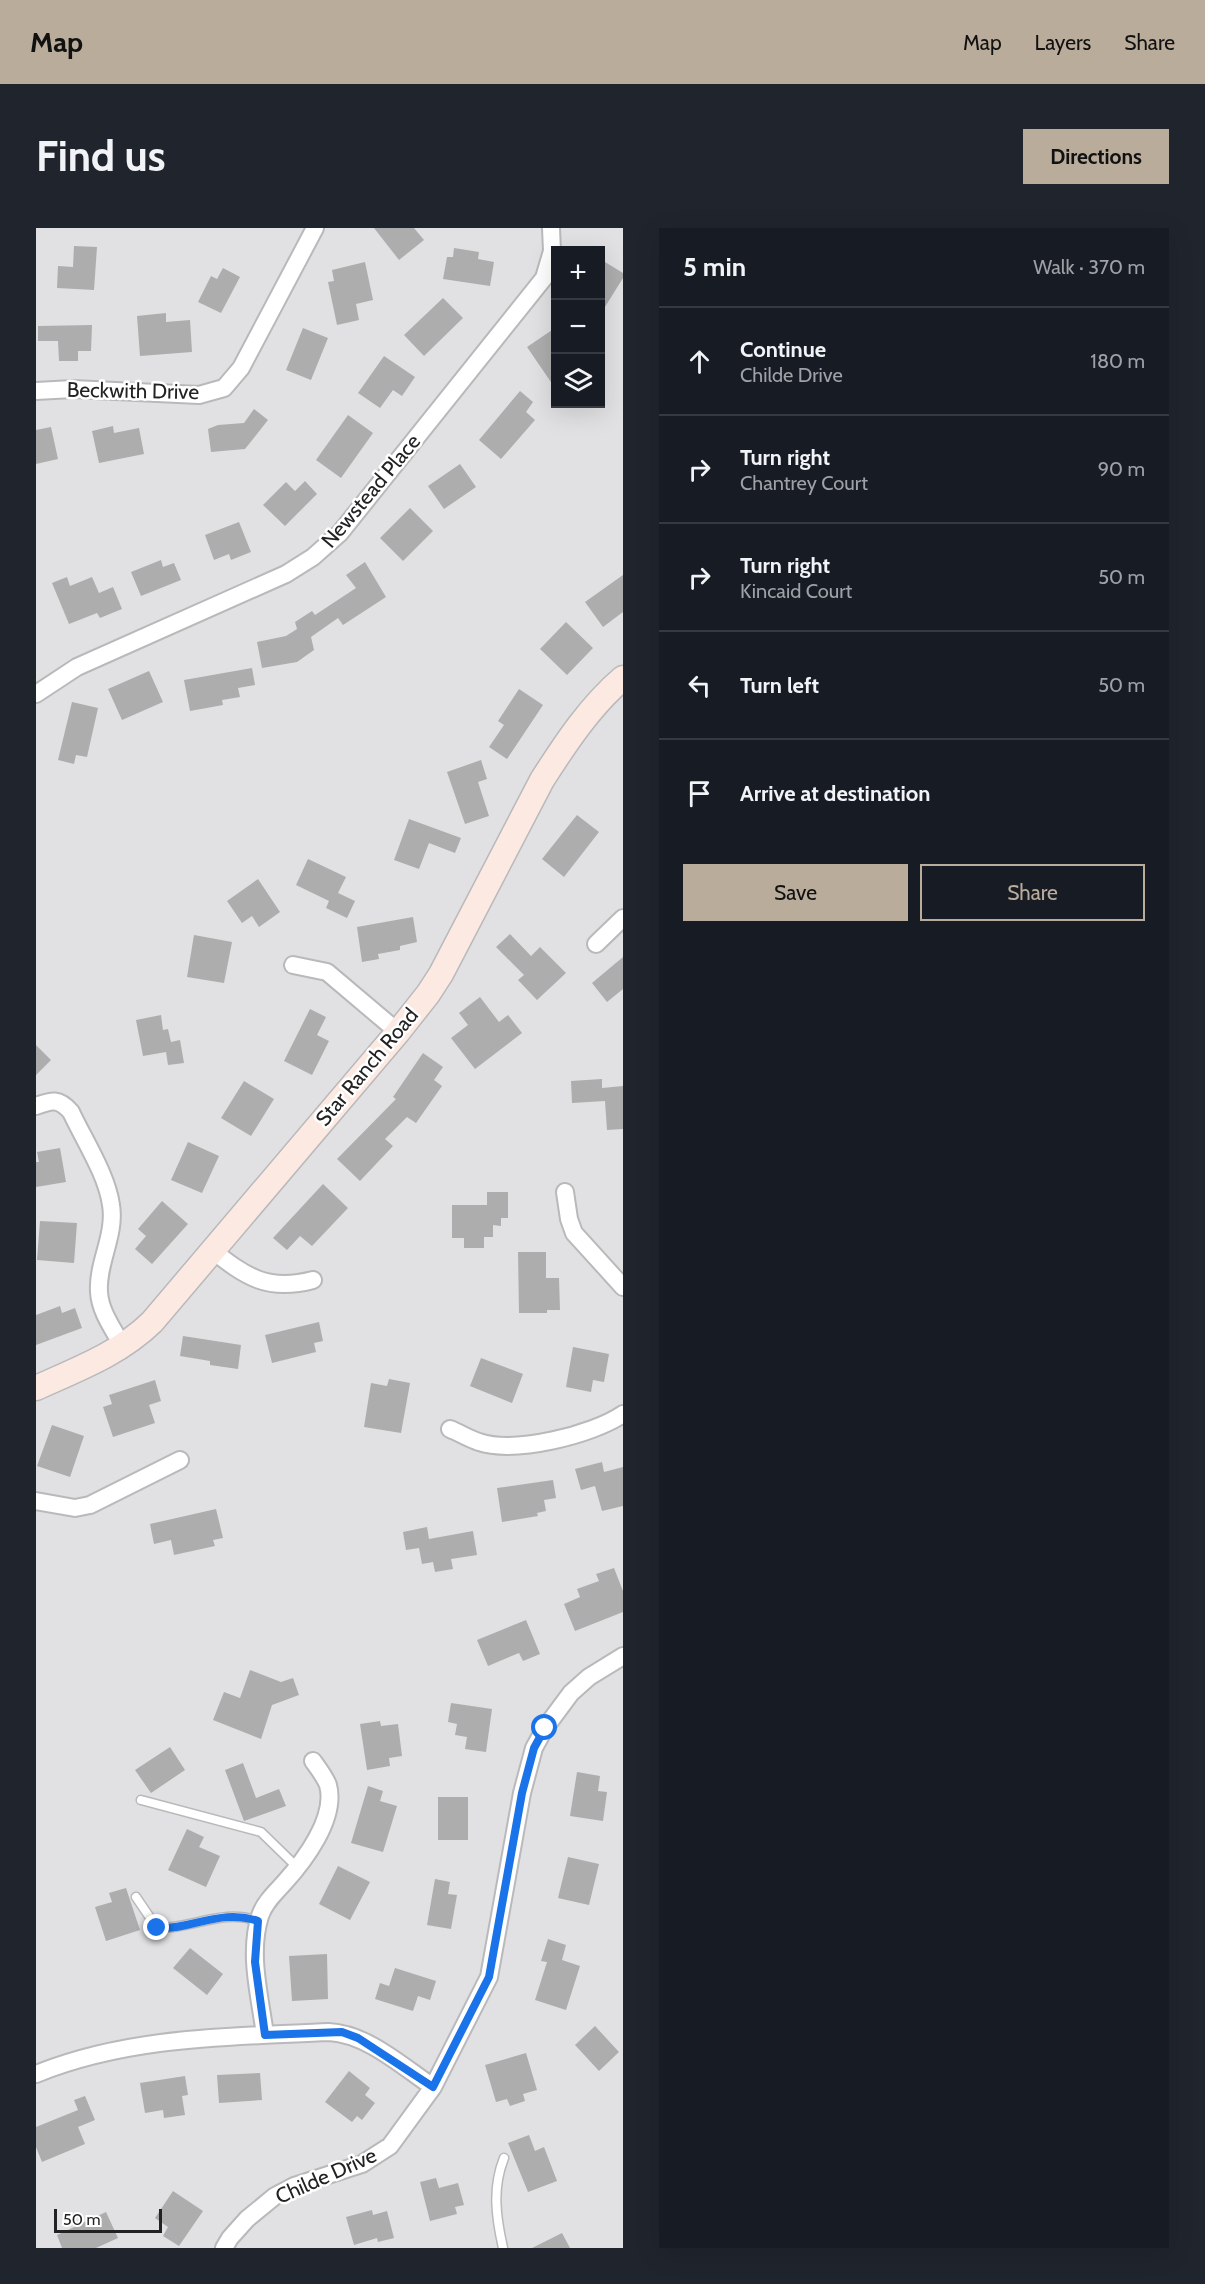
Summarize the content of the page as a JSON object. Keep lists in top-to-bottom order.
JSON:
{
  "streets": {
    "street": [
      "Beckwith Drive",
      "Newstead Place",
      "Star Ranch Road",
      "Childe Drive"
    ]
  },
  "scale_bar": "50 m",
  "page": {
    "header": "Map",
    "nav": ["Map", "Layers", "Share"],
    "buttons": [
      "Directions",
      ["Save", "Share"]
    ],
    "title": "Find us",
    "heading": ["5 min", "Walk · 370 m"],
    "map_buttons": ["+", "−"],
    "list": [
      ["Continue", "Childe Drive", "180 m"],
      ["Turn right", "Chantrey Court", "90 m"],
      ["Turn right", "Kincaid Court", "50 m"],
      ["Turn left", "50 m"],
      "Arrive at destination"
    ],
    "scale": "50 m"
  }
}
